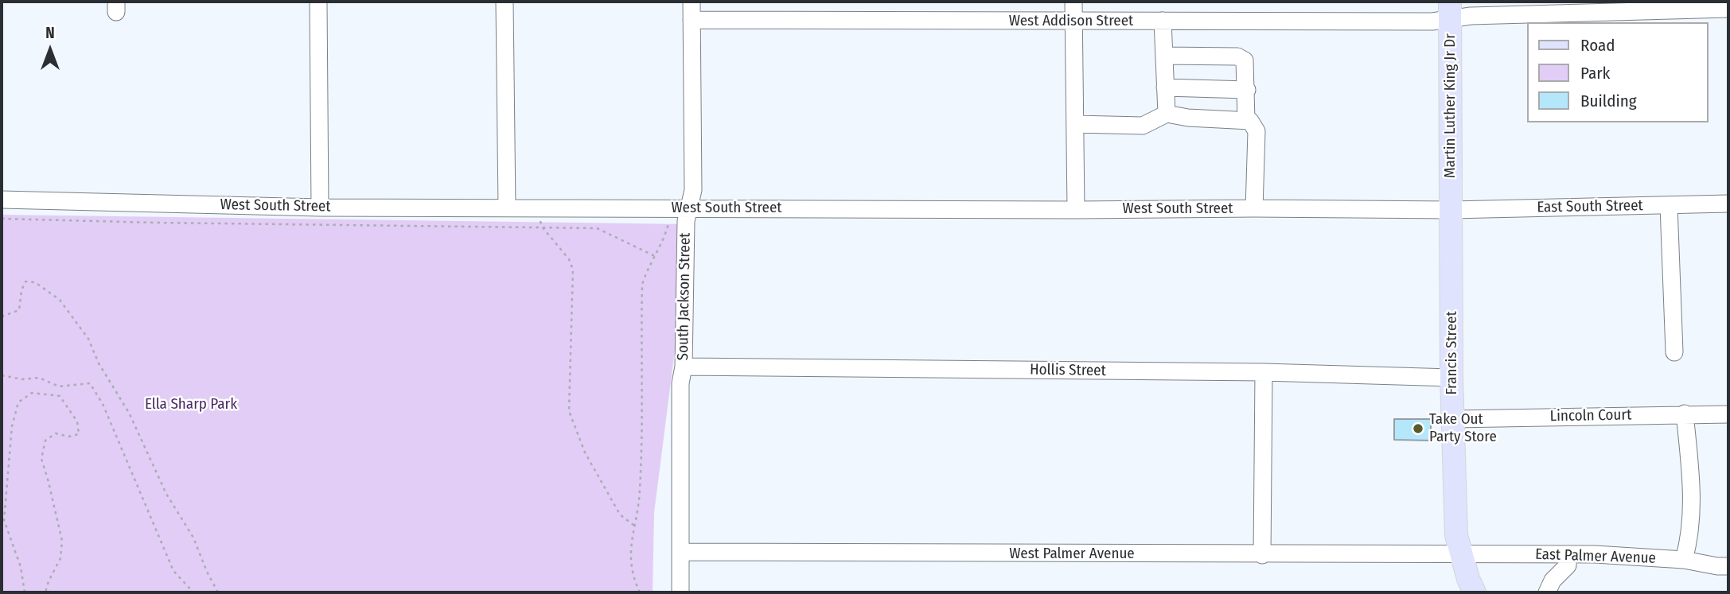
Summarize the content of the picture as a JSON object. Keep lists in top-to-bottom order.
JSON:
{
  "streets": {
    "main road": ["Martin Luther King Jr Dr", "Francis Street"],
    "street": [
      "West Addison Street",
      "West South Street",
      "East South Street",
      "South Jackson Street",
      "Hollis Street",
      "Lincoln Court",
      "West Palmer Avenue",
      "East Palmer Avenue"
    ]
  },
  "crossings": [
    ["West Addison Street", "Martin Luther King Jr Dr"],
    ["West Addison Street", "South Jackson Street"],
    ["Martin Luther King Jr Dr", "West South Street"],
    ["Martin Luther King Jr Dr", "East South Street"],
    ["Martin Luther King Jr Dr", "Francis Street"],
    ["West South Street", "East South Street"],
    ["West South Street", "South Jackson Street"],
    ["West South Street", "Francis Street"],
    ["East South Street", "Francis Street"],
    ["South Jackson Street", "Hollis Street"],
    ["South Jackson Street", "West Palmer Avenue"],
    ["Francis Street", "Hollis Street"],
    ["Francis Street", "Lincoln Court"],
    ["Francis Street", "West Palmer Avenue"],
    ["Francis Street", "East Palmer Avenue"],
    ["West Palmer Avenue", "East Palmer Avenue"]
  ],
  "parks": ["Ella Sharp Park"],
  "places": ["Take Out Party Store"],
  "legend": ["Road", "Park", "Building"],
  "north": "top"
}
